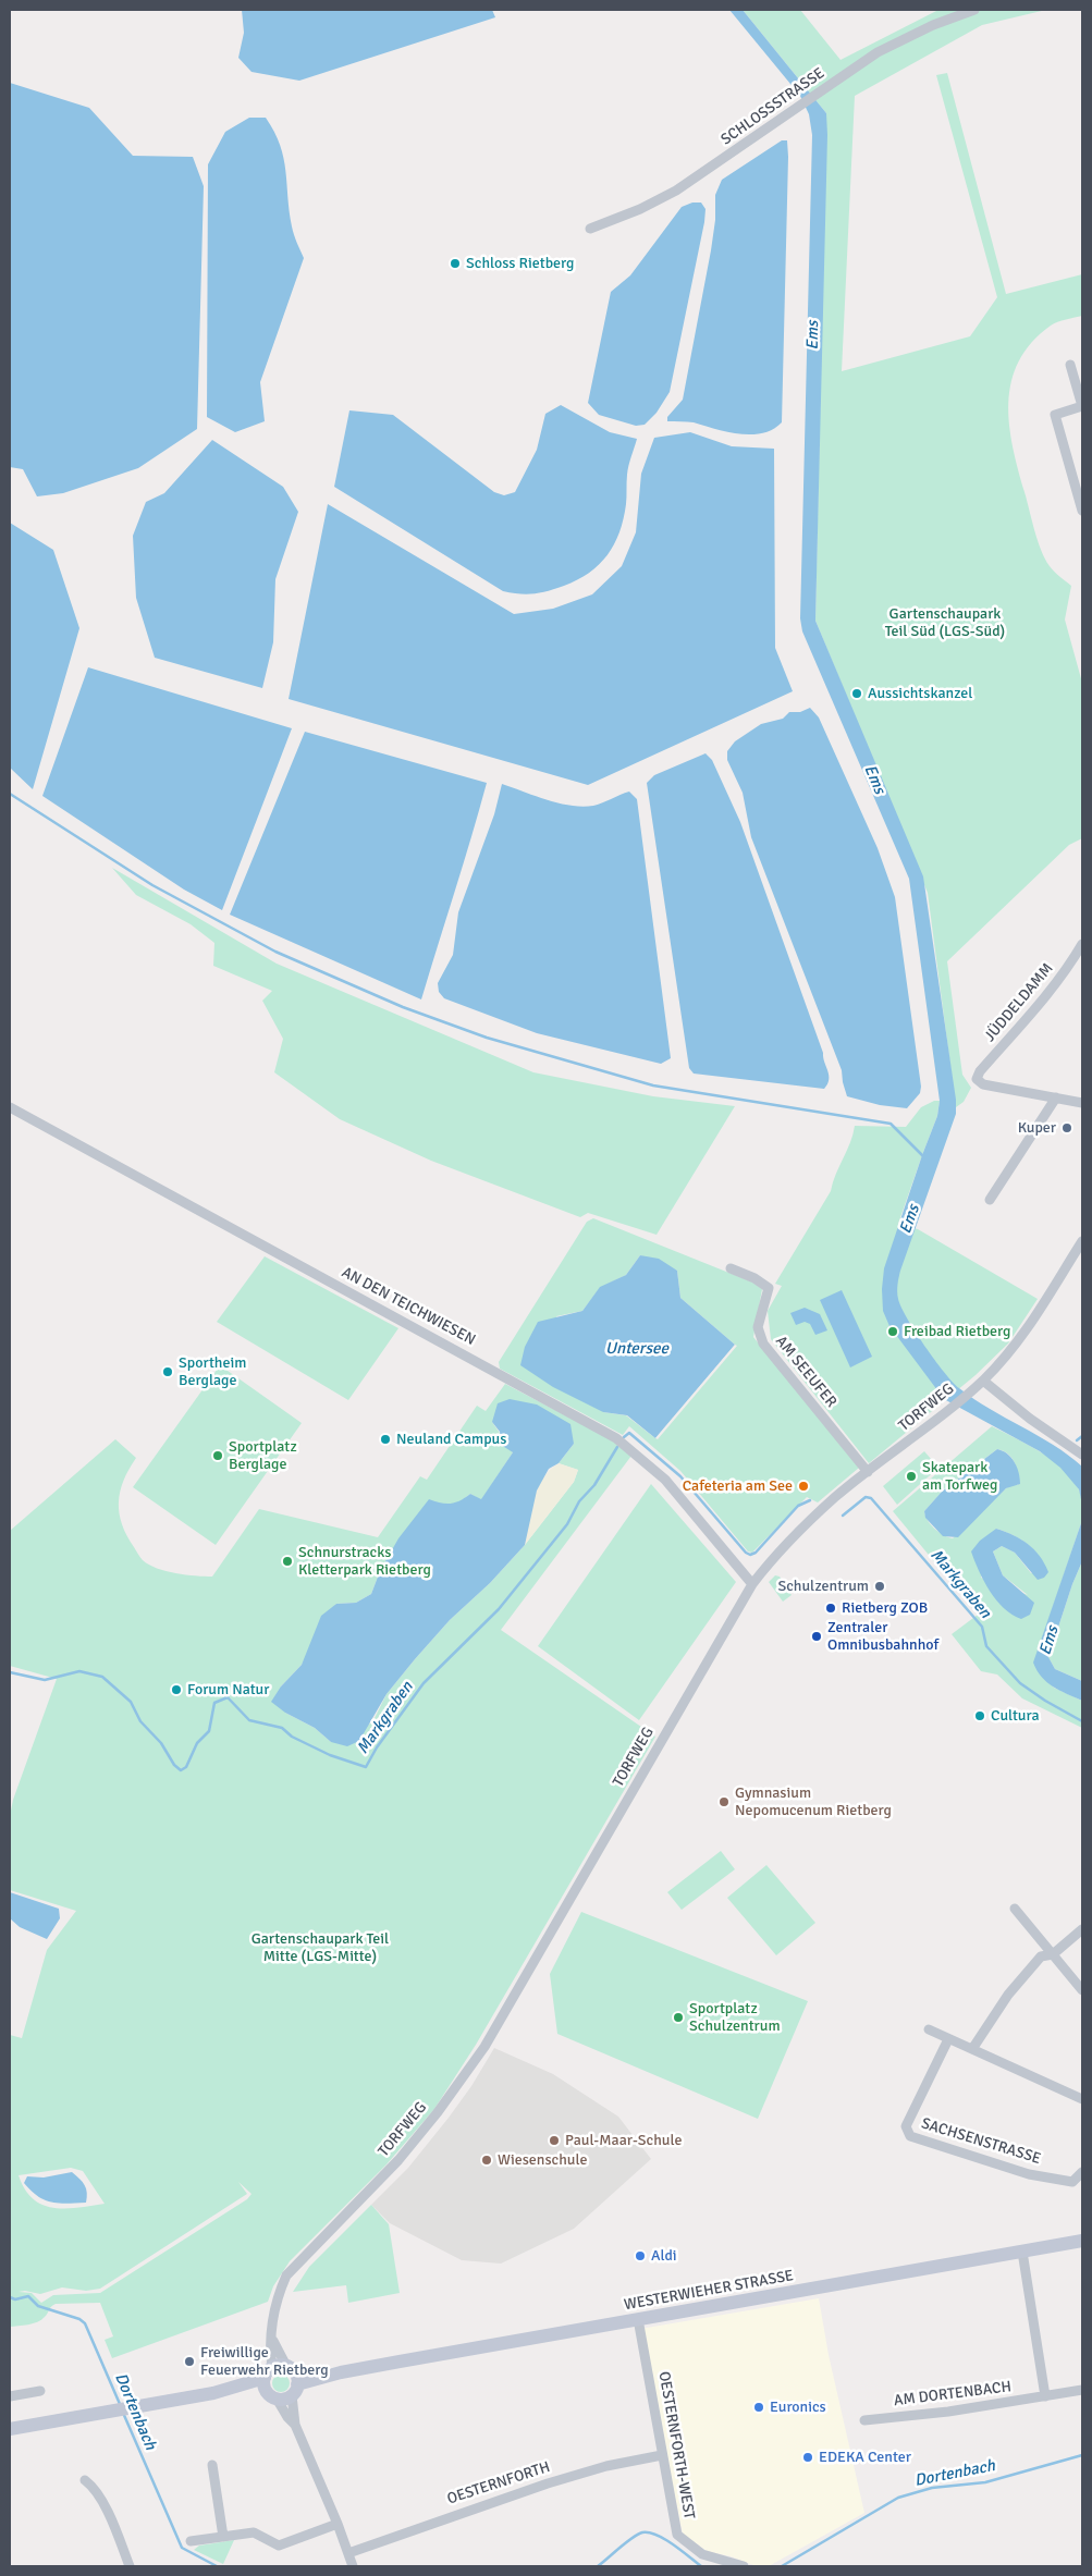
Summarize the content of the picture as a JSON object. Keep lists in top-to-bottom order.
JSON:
{
  "streets": {
    "main road": ["WESTERWIEHER STRASSE"],
    "street": [
      "SCHLOSSSTRASSE",
      "JÜDDELDAMM",
      "AN DEN TEICHWIESEN",
      "AM SEEUFER",
      "TORFWEG",
      "SACHSENSTRASSE",
      "AM DORTENBACH",
      "OESTERNFORTH-WEST",
      "OESTERNFORTH"
    ]
  },
  "crossings": [
    ["AN DEN TEICHWIESEN", "TORFWEG"],
    ["AM SEEUFER", "TORFWEG"],
    ["WESTERWIEHER STRASSE", "OESTERNFORTH-WEST"],
    ["OESTERNFORTH-WEST", "OESTERNFORTH"]
  ],
  "water": [
    "Ems",
    "Untersee",
    "Markgraben",
    "Dortenbach"
  ],
  "parks": ["Gartenschaupark Teil Süd (LGS-Süd)", "Gartenschaupark Teil Mitte (LGS-Mitte)"],
  "places": [
    "Schloss Rietberg",
    "Aussichtskanzel",
    "Kuper",
    "Freibad Rietberg",
    "Sportheim Berglage",
    "Neuland Campus",
    "Sportplatz Berglage",
    "Skatepark am Torfweg",
    "Cafeteria am See",
    "Schnurstracks Kletterpark Rietberg",
    "Schulzentrum",
    "Rietberg ZOB",
    "Zentraler Omnibusbahnhof",
    "Forum Natur",
    "Cultura",
    "Gymnasium Nepomucenum Rietberg",
    "Sportplatz Schulzentrum",
    "Paul-Maar-Schule",
    "Wiesenschule",
    "Aldi",
    "Freiwillige Feuerwehr Rietberg",
    "Euronics",
    "EDEKA Center"
  ]
}
